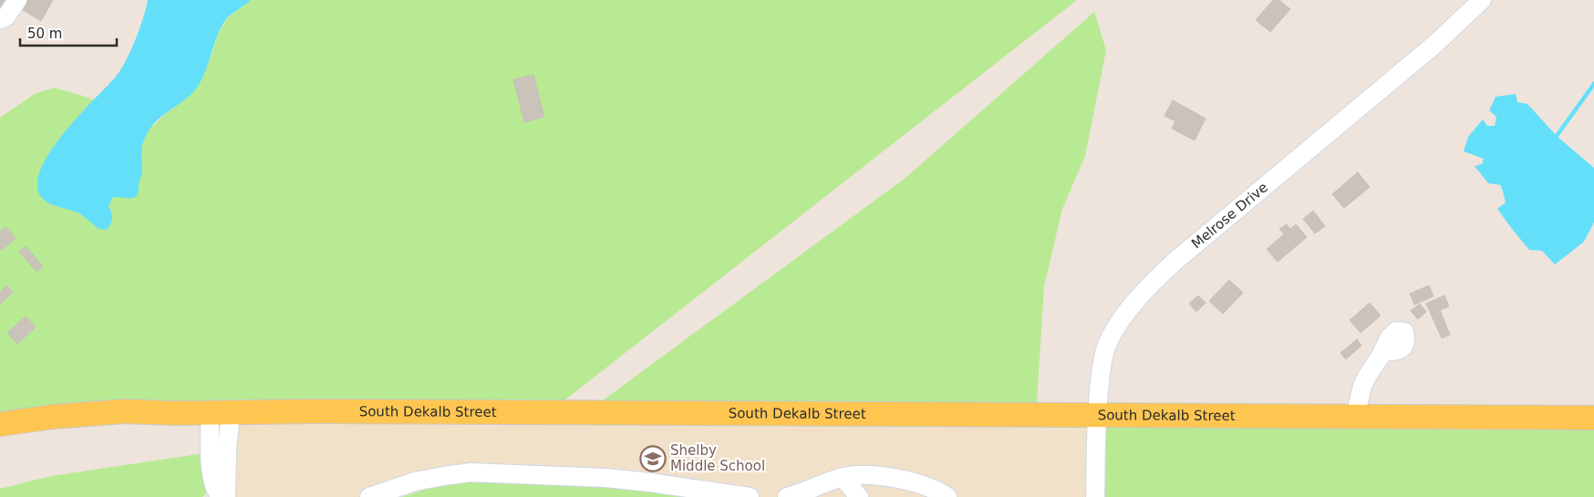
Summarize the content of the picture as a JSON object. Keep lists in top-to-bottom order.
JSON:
{
  "streets": {
    "main road": ["South Dekalb Street"],
    "street": ["Melrose Drive"]
  },
  "crossings": [
    ["Melrose Drive", "South Dekalb Street"]
  ],
  "places": {
    "school or university": ["Shelby Middle School"]
  },
  "scale_bar": "50 m"
}
